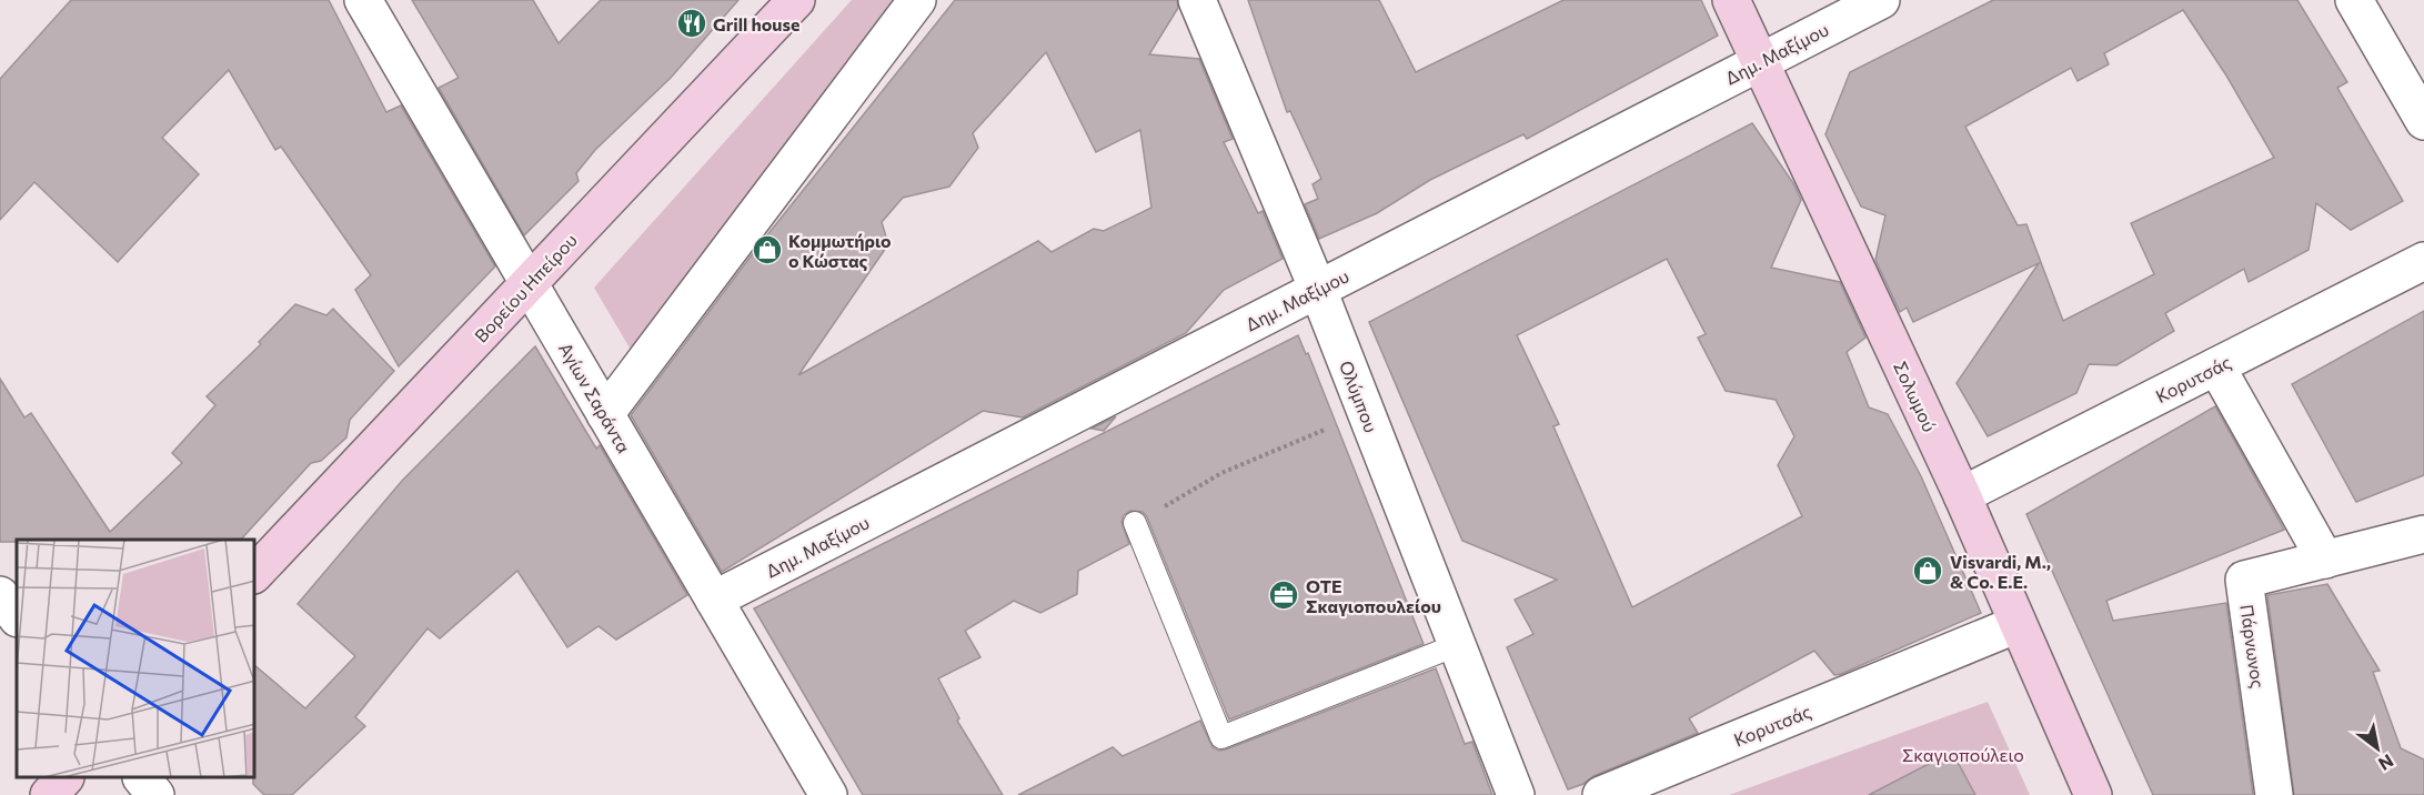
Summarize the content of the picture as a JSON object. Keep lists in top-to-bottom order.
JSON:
{
  "streets": {
    "main road": ["Βορείου Ηπείρου", "Σολωμού"],
    "street": [
      "Δημ. Μαξίμου",
      "Κορυτσάς",
      "Ολύμπου",
      "Αγίων Σαράντα",
      "Πάρνωνος"
    ]
  },
  "crossings": [
    ["Δημ. Μαξίμου", "Ολύμπου"],
    ["Δημ. Μαξίμου", "Σολωμού"],
    ["Δημ. Μαξίμου", "Αγίων Σαράντα"],
    ["Βορείου Ηπείρου", "Αγίων Σαράντα"],
    ["Κορυτσάς", "Σολωμού"]
  ],
  "parks": ["Σκαγιοπούλειο"],
  "places": {
    "restaurant": ["Grill house"],
    "shop": ["Κομμωτήριο ο Κώστας", "Visvardi, M., & Co. E.E."],
    "office": ["ΟΤΕ Σκαγιοπουλείου"]
  },
  "north": "bottom right"
}
